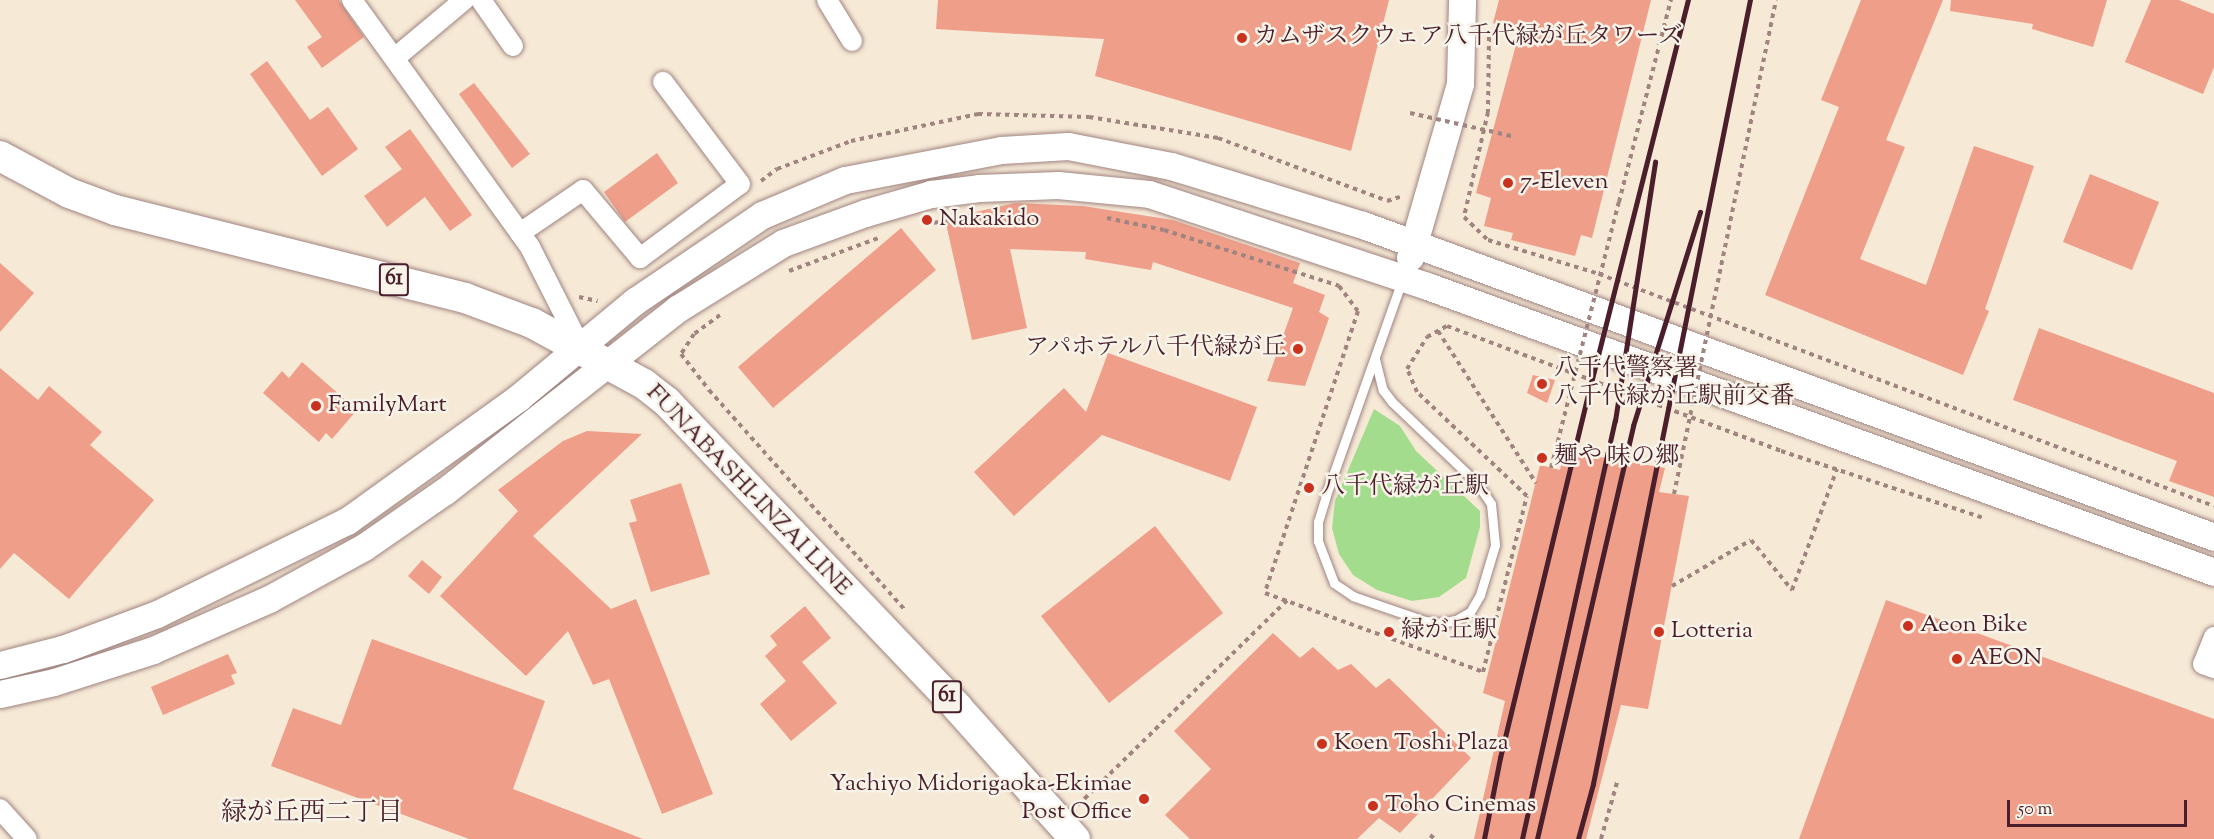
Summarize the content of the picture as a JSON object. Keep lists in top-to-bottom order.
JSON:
{
  "streets": {
    "main road": ["61", "FUNABASHI-INZAI LINE"]
  },
  "districts": ["緑が丘西二丁目"],
  "places": [
    "カムザスクウェア八千代緑が丘タワーズ",
    "7-Eleven",
    "Nakakido",
    "アパホテル八千代緑が丘",
    "八千代警察署 八千代緑が丘駅前交番",
    "FamilyMart",
    "麺や 味の郷",
    "八千代緑が丘駅",
    "Aeon Bike",
    "緑が丘駅",
    "Lotteria",
    "AEON",
    "Koen Toshi Plaza",
    "Yachiyo Midorigaoka-Ekimae Post Office",
    "Toho Cinemas"
  ],
  "scale_bar": "50 m"
}
